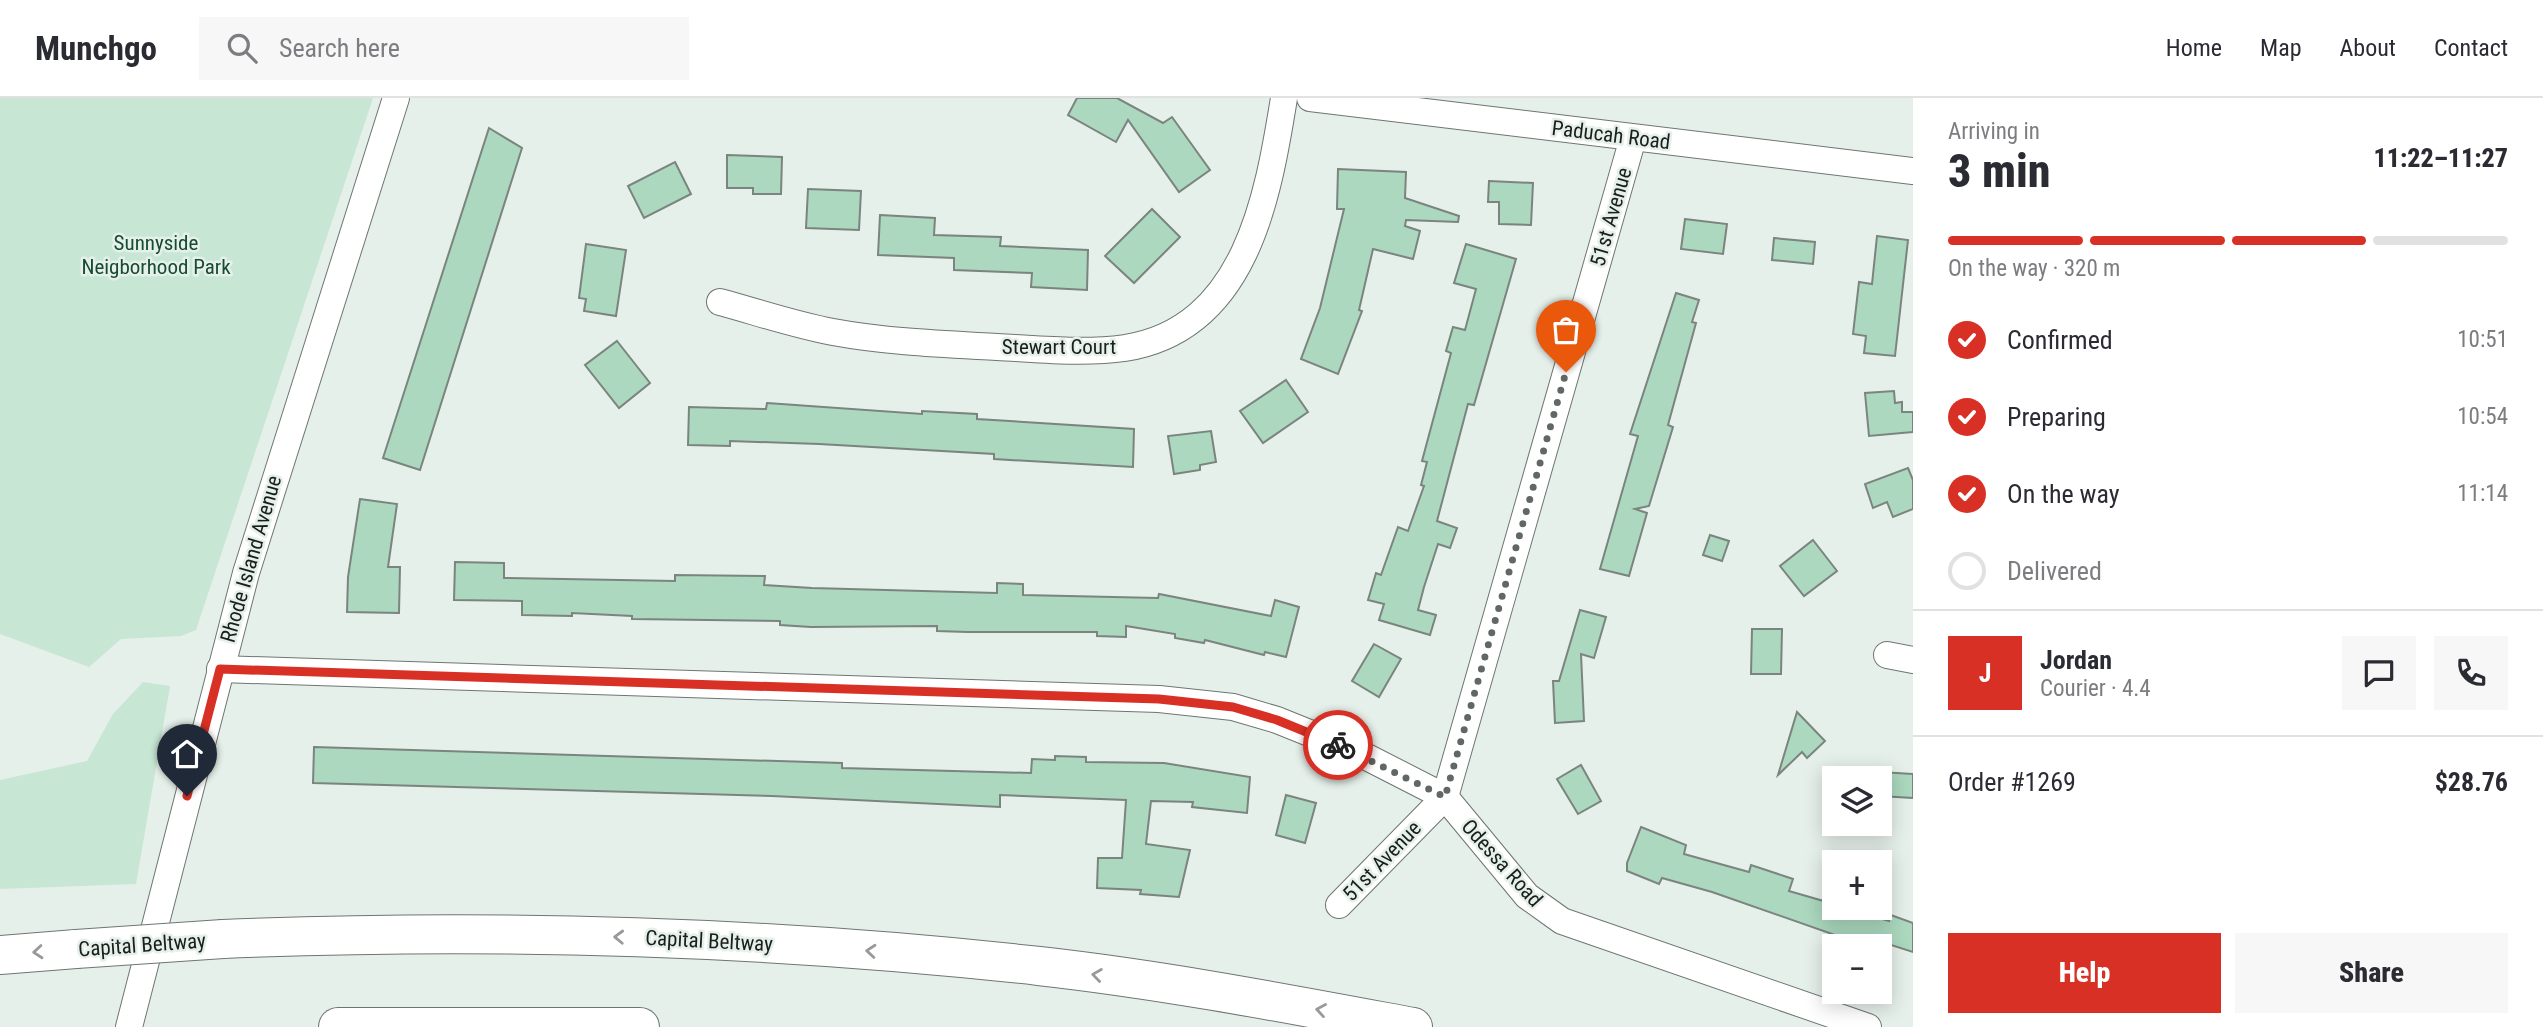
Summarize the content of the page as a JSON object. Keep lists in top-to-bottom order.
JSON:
{
  "streets": {
    "highway": ["Capital Beltway"],
    "street": [
      "Paducah Road",
      "51st Avenue",
      "Stewart Court",
      "Rhode Island Avenue",
      "Odessa Road"
    ]
  },
  "crossings": [
    ["Paducah Road", "51st Avenue"],
    ["51st Avenue", "Odessa Road"],
    ["Rhode Island Avenue", "Odessa Road"]
  ],
  "one_way": ["Capital Beltway"],
  "parks": ["Sunnyside Neigborhood Park"],
  "page": {
    "header": "Munchgo",
    "search": "Search here",
    "nav": [
      "Home",
      "Map",
      "About",
      "Contact"
    ],
    "heading": ["3 min", "Arriving in", "11:22–11:27"],
    "panel": [
      "Jordan",
      "Courier · 4.4",
      "Order #1269",
      "$28.76"
    ],
    "bar": "On the way · 320 m",
    "list": [
      ["Confirmed", "10:51"],
      ["Preparing", "10:54"],
      ["On the way", "11:14"],
      "Delivered"
    ],
    "round": "J",
    "map_buttons": ["+", "−"],
    "buttons": ["Help", "Share"]
  }
}
